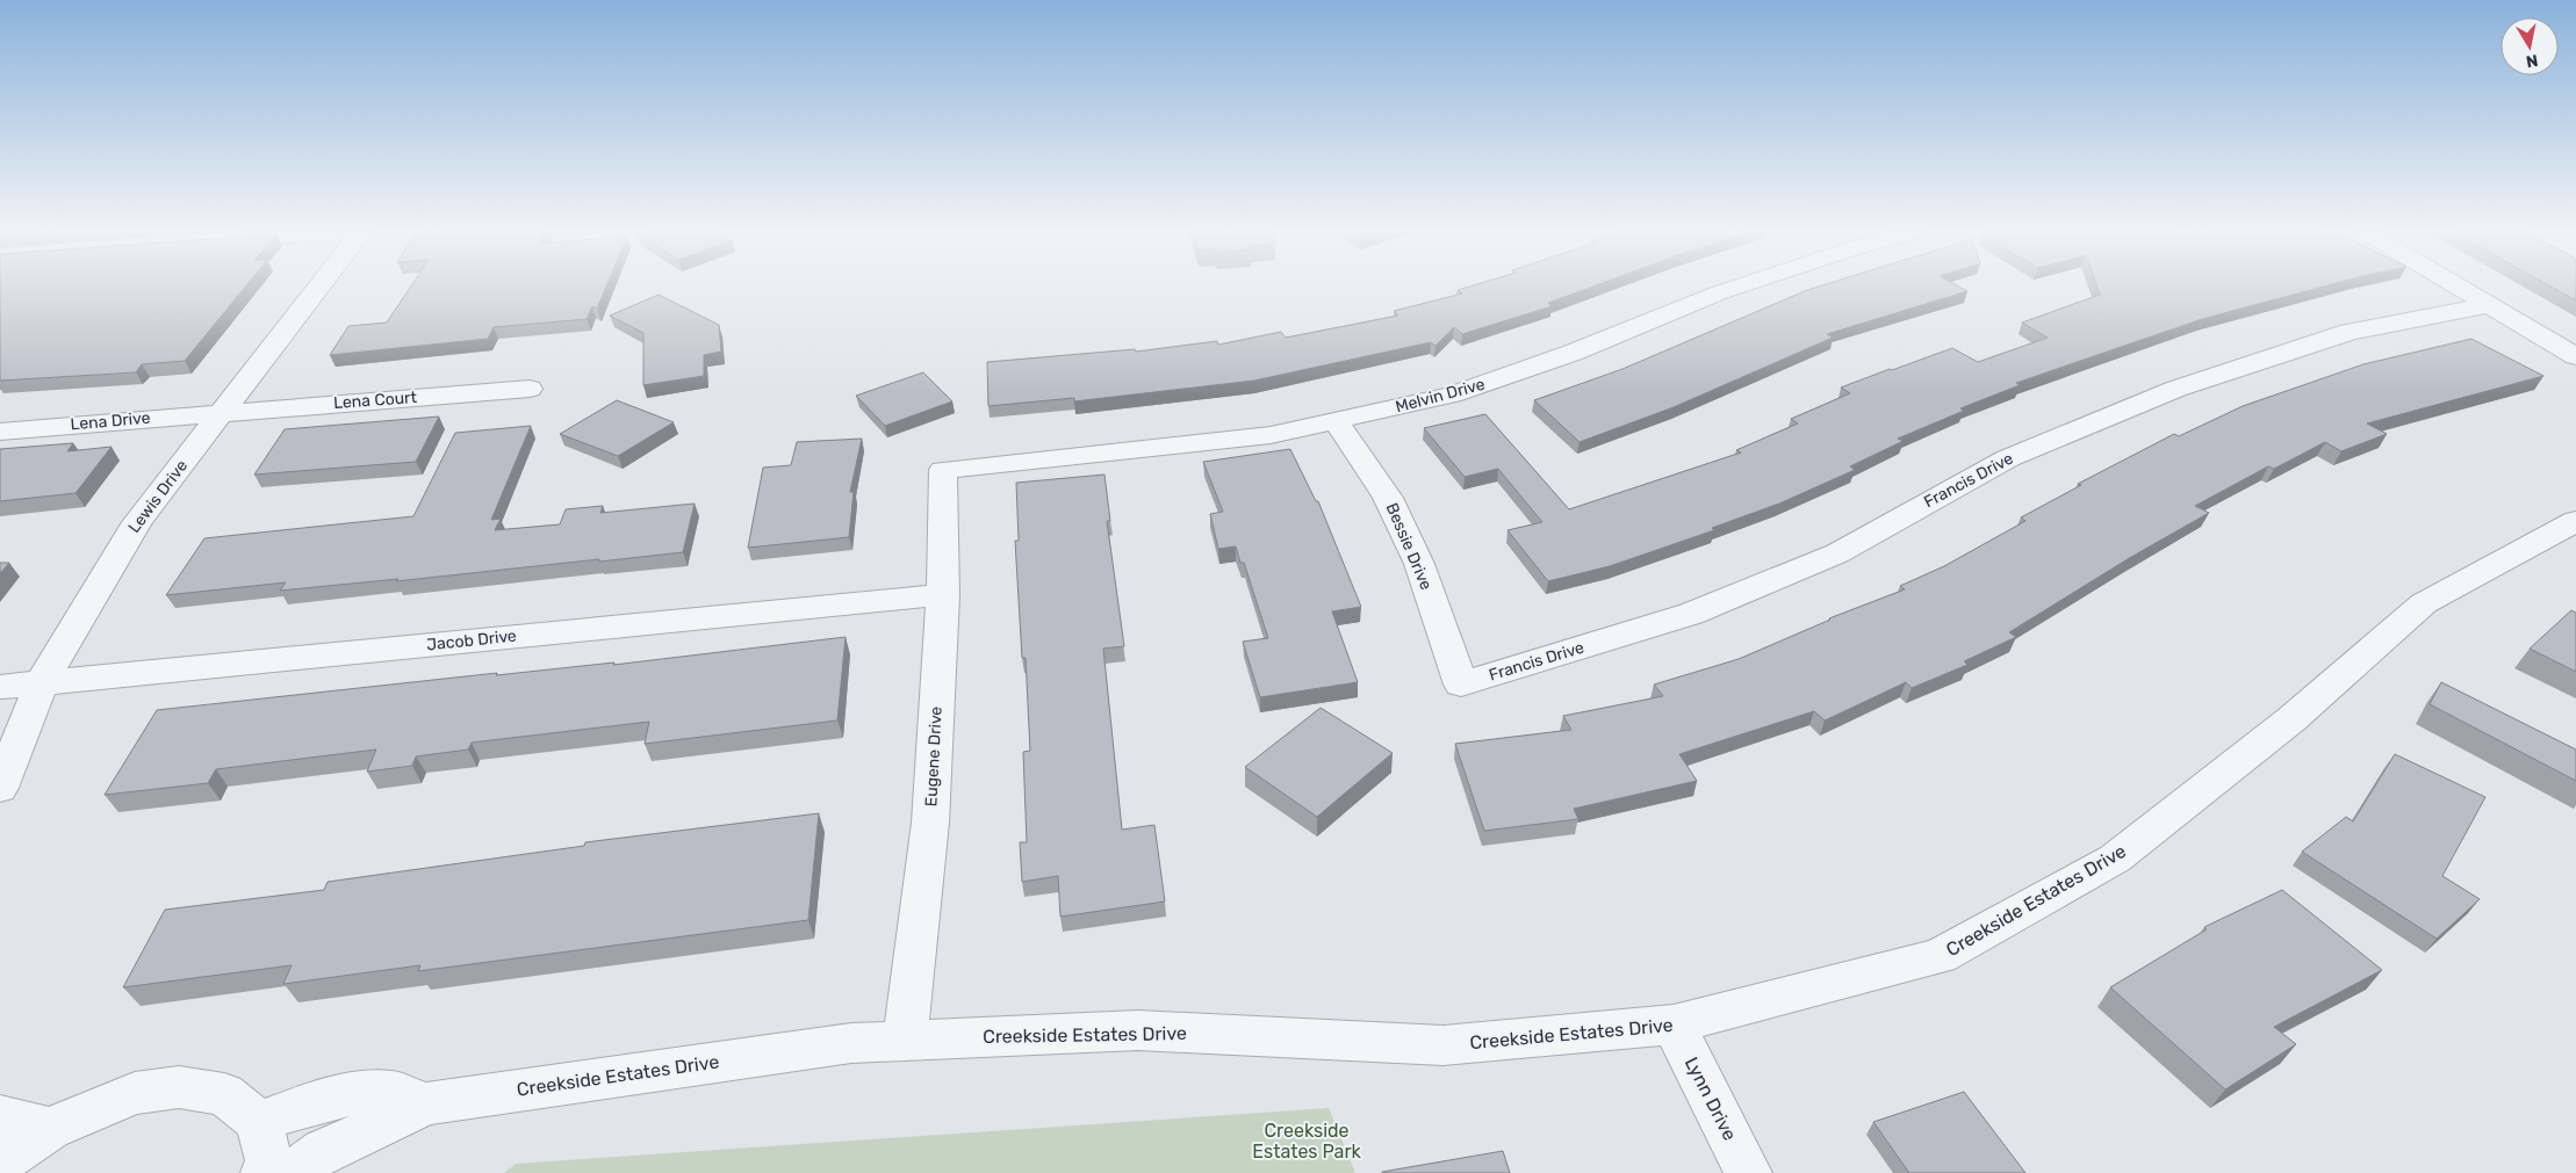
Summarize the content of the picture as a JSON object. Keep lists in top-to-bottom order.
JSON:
{
  "streets": {
    "street": [
      "Melvin Drive",
      "Lena Court",
      "Lena Drive",
      "Francis Drive",
      "Lewis Drive",
      "Bessie Drive",
      "Jacob Drive",
      "Eugene Drive",
      "Creekside Estates Drive",
      "Lynn Drive"
    ]
  },
  "crossings": [
    ["Melvin Drive", "Bessie Drive"],
    ["Melvin Drive", "Eugene Drive"],
    ["Lena Court", "Lena Drive"],
    ["Lena Court", "Lewis Drive"],
    ["Lena Drive", "Lewis Drive"],
    ["Francis Drive", "Bessie Drive"],
    ["Lewis Drive", "Jacob Drive"],
    ["Jacob Drive", "Eugene Drive"],
    ["Eugene Drive", "Creekside Estates Drive"],
    ["Creekside Estates Drive", "Lynn Drive"]
  ],
  "parks": ["Creekside Estates Park"],
  "north": "bottom"
}
